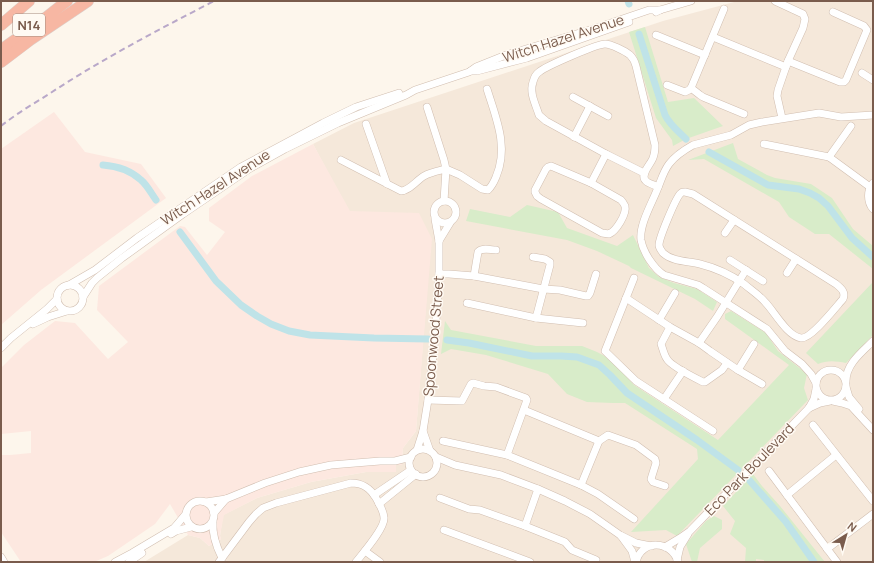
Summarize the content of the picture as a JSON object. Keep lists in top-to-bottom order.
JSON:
{
  "streets": {
    "highway": ["N14"],
    "street": ["Witch Hazel Avenue", "Spoonwood Street", "Eco Park Boulevard"]
  },
  "north": "top right"
}
